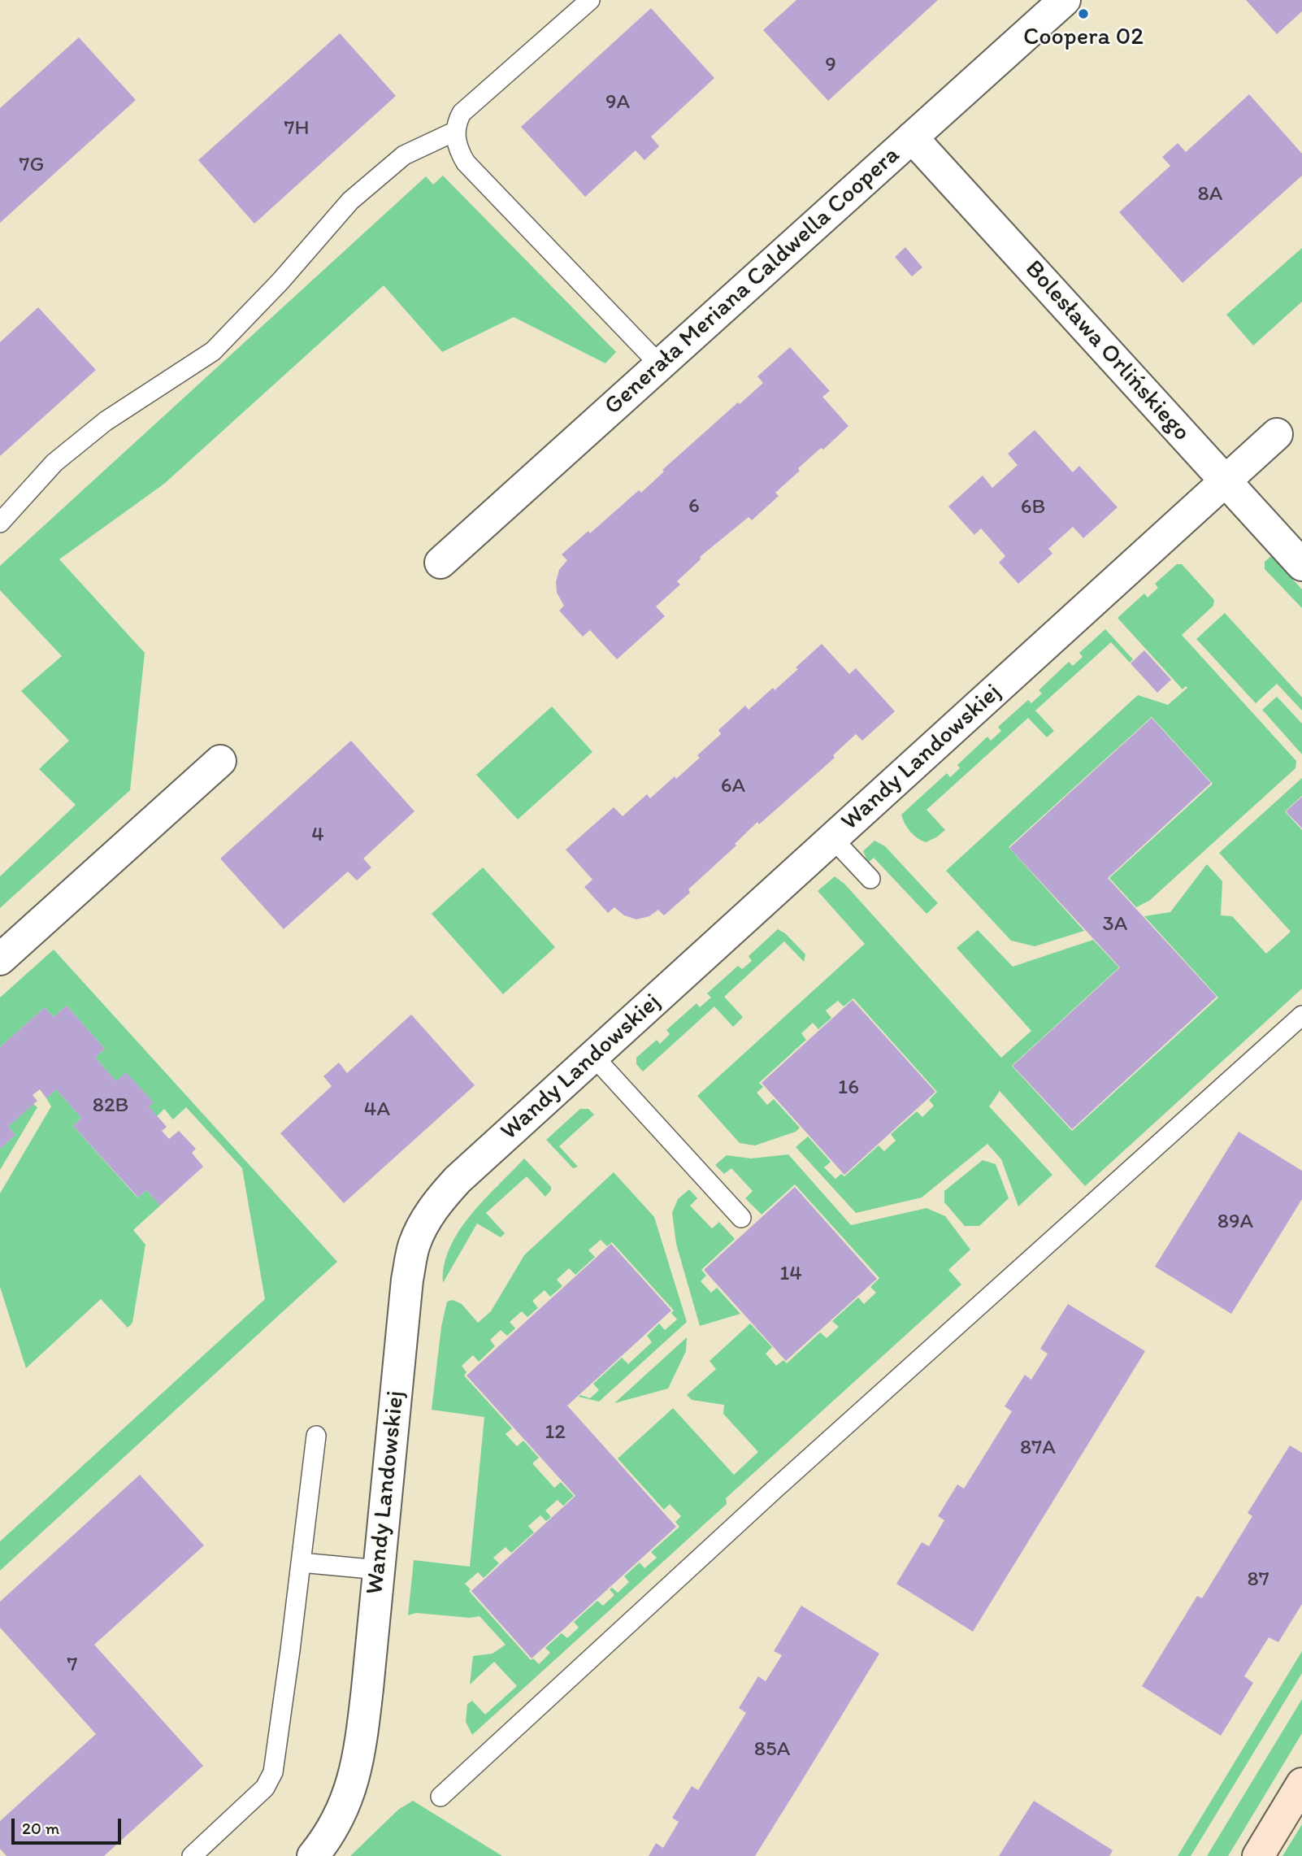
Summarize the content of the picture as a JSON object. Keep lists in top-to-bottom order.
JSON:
{
  "streets": {
    "street": ["Generała Meriana Caldwella Coopera", "Bolesława Orlińskiego", "Wandy Landowskiej"]
  },
  "crossings": [
    ["Generała Meriana Caldwella Coopera", "Bolesława Orlińskiego"],
    ["Bolesława Orlińskiego", "Wandy Landowskiej"]
  ],
  "places": ["Coopera 02"],
  "house_numbers": [
    "9",
    "9A",
    "7H",
    "7G",
    "8A",
    "6",
    "6B",
    "6A",
    "4",
    "3A",
    "16",
    "82B",
    "4A",
    "89A",
    "14",
    "12",
    "87A",
    "87",
    "7",
    "85A"
  ],
  "scale_bar": "20 m"
}
